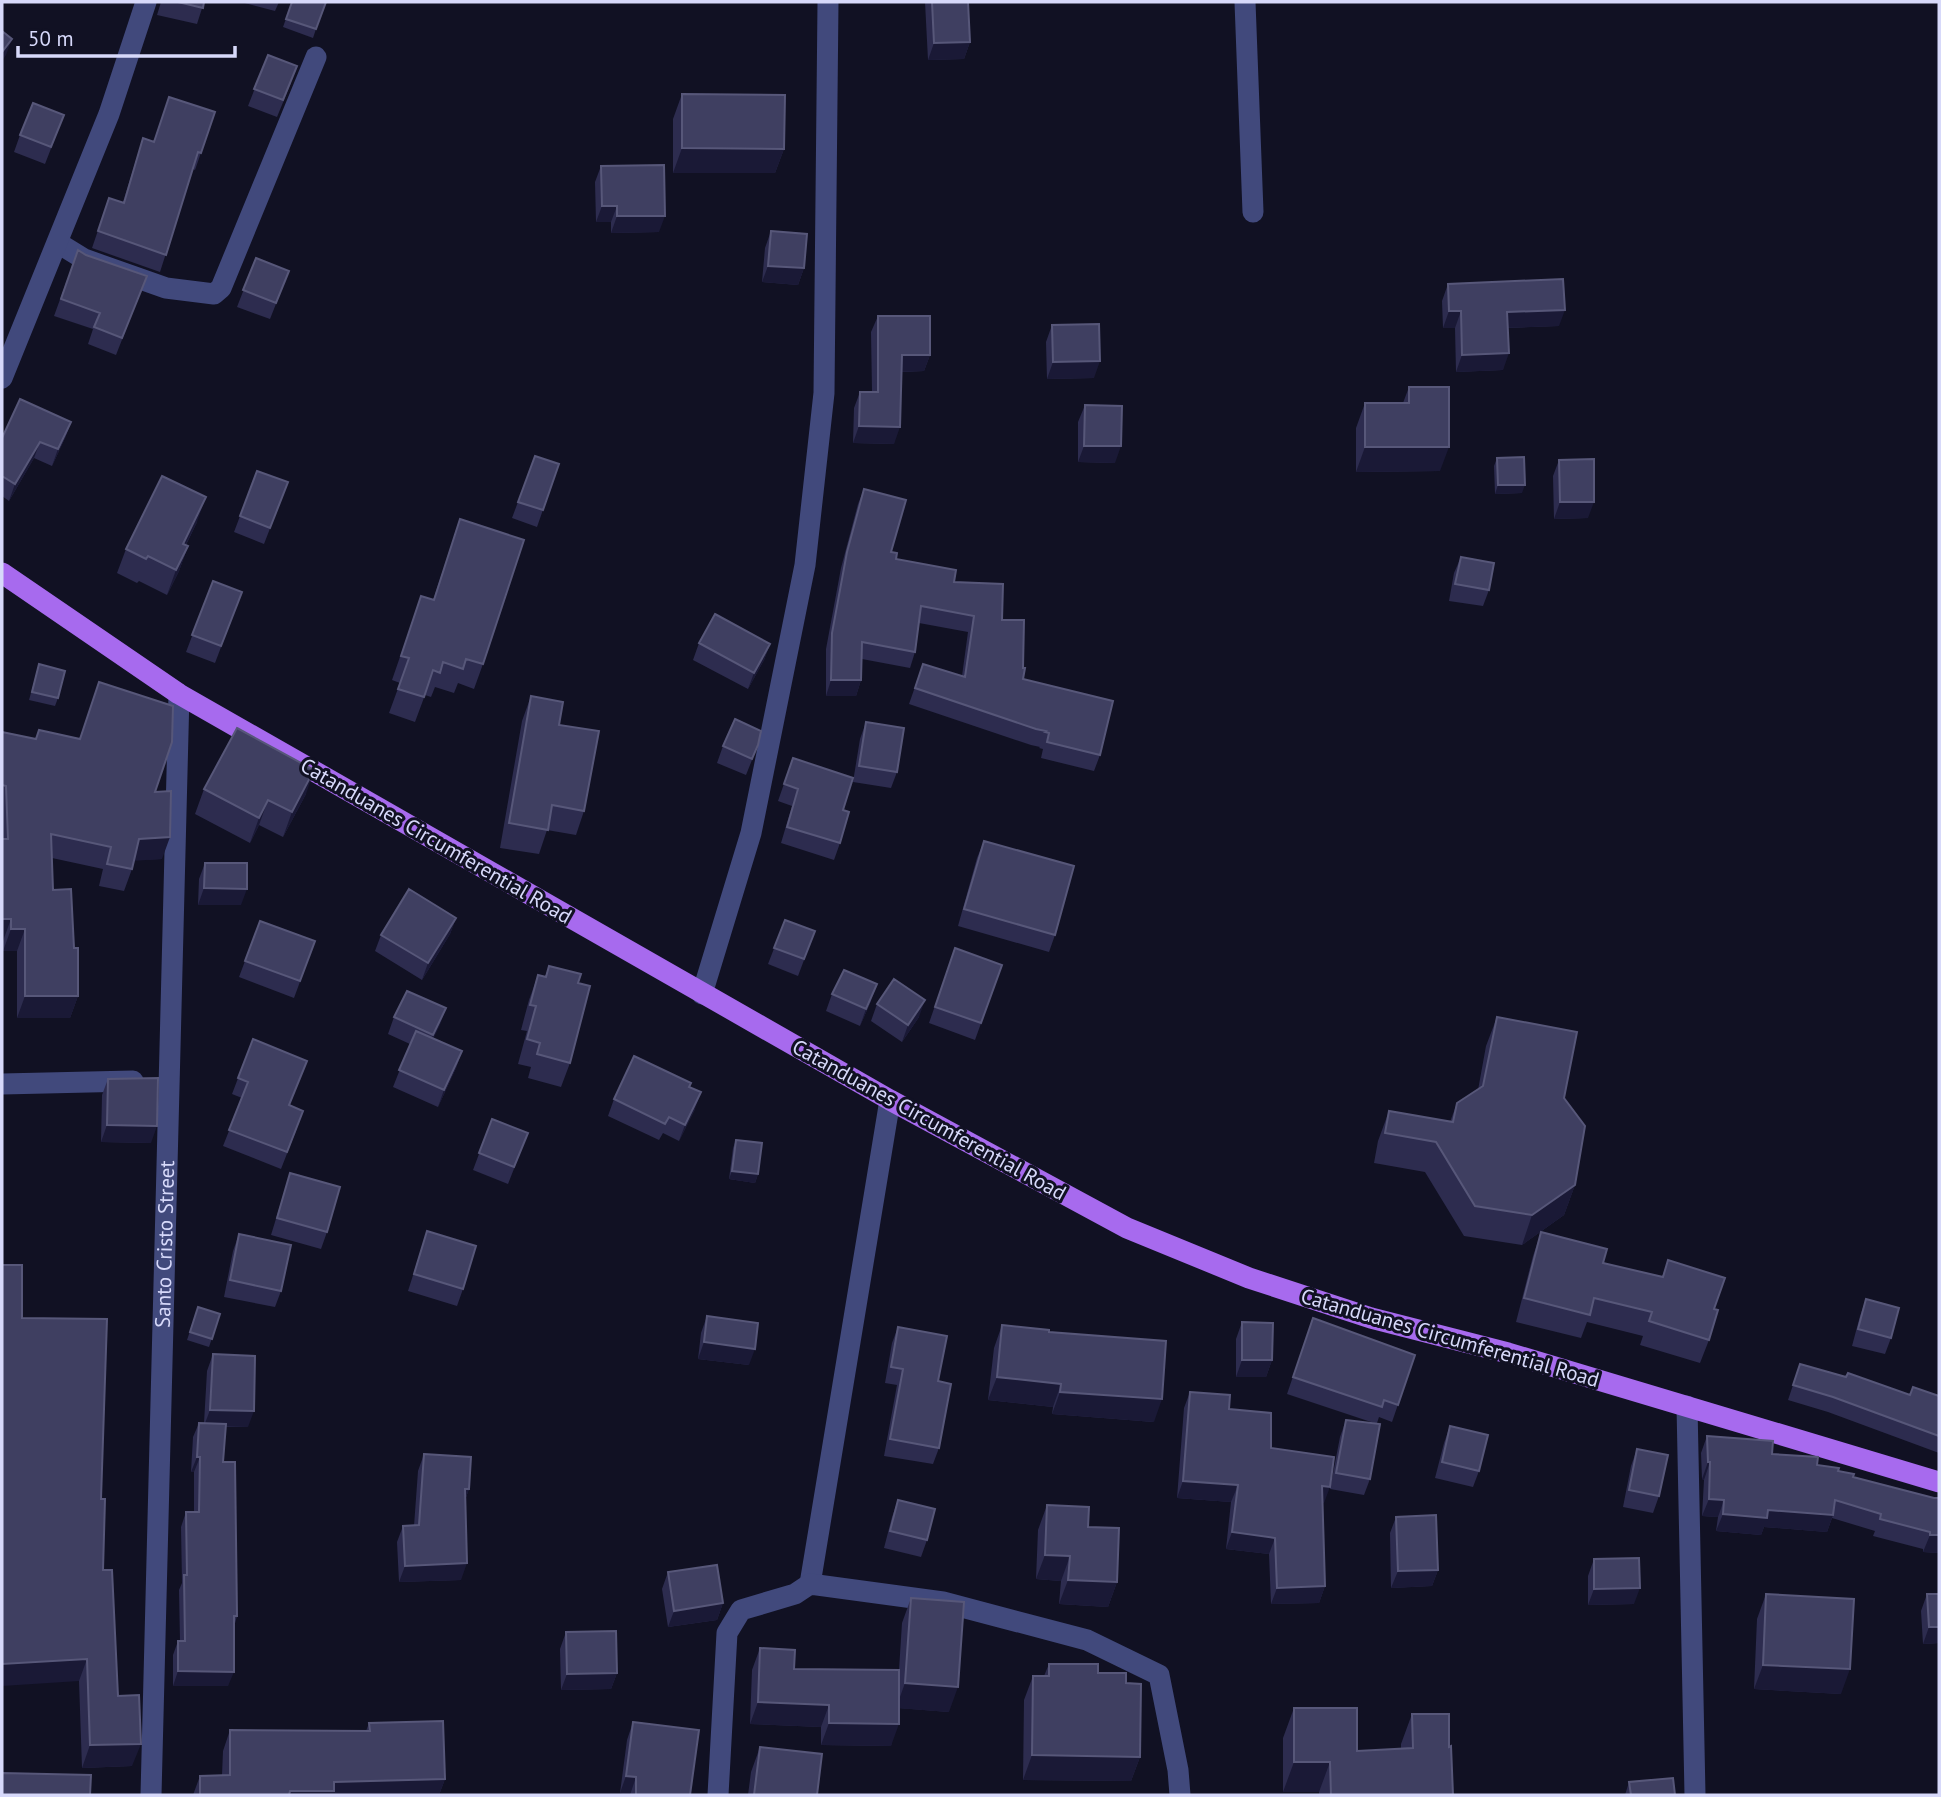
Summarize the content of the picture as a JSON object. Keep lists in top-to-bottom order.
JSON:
{
  "streets": {
    "main road": ["Catanduanes Circumferential Road"],
    "street": ["Santo Cristo Street"]
  },
  "crossings": [
    ["Catanduanes Circumferential Road", "Santo Cristo Street"]
  ],
  "scale_bar": "50 m"
}
